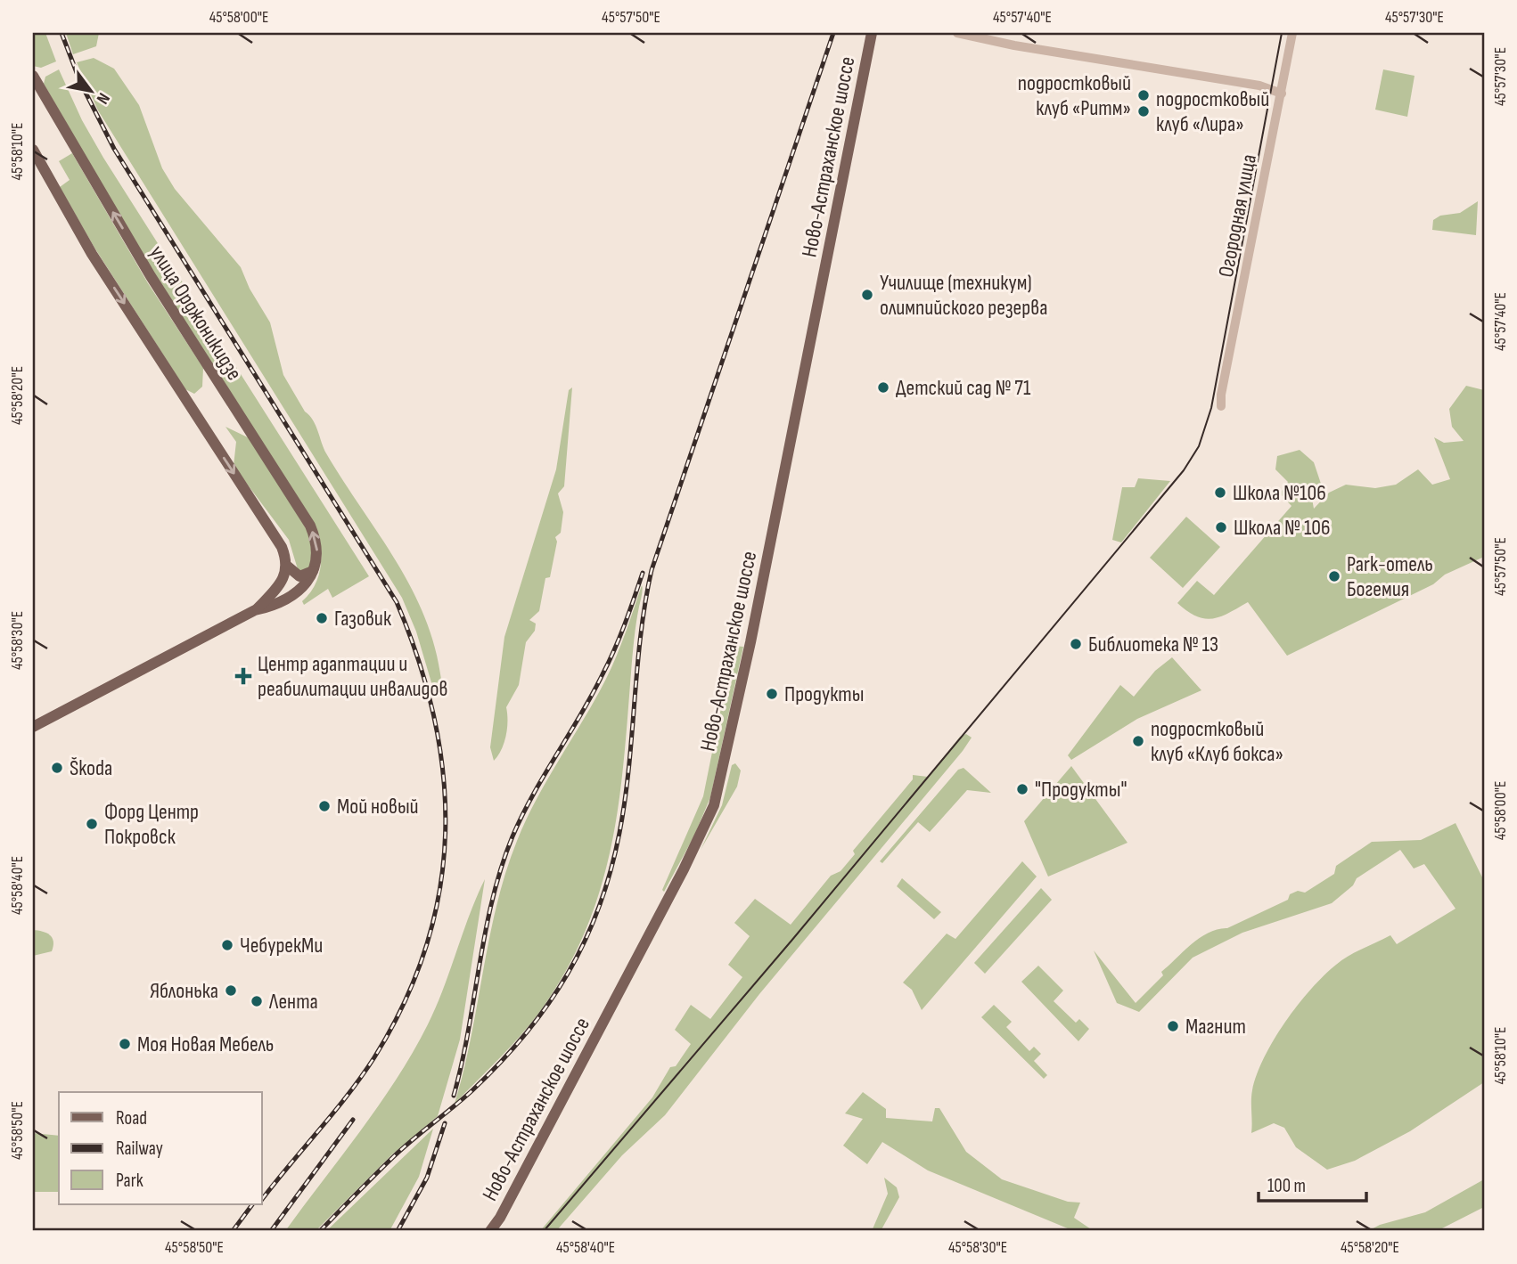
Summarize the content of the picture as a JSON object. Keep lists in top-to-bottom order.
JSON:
{
  "streets": {
    "main road": ["Ново-Астраханское шоссе", "улица Орджоникидзе"],
    "street": ["Огородная улица"]
  },
  "places": {
    "other": [
      "подростковый клуб «Ритм»",
      "подростковый клуб «Лира»",
      "Училище (техникум) олимпийского резерва",
      "Детский сад № 71",
      "Школа №106",
      "Школа № 106",
      "Park-отель Богемия",
      "Газовик",
      "Библиотека № 13",
      "Продукты",
      "подростковый клуб «Клуб бокса»",
      "Škoda",
      "\"Продукты\"",
      "Мой новый",
      "Форд Центр Покровск",
      "ЧебурекМи",
      "Яблонька",
      "Лента",
      "Магнит",
      "Моя Новая Мебель"
    ],
    "health": ["Центр адаптации и реабилитации инвалидов"]
  },
  "legend": ["Road", "Railway", "Park"],
  "scale_bar": "100 m",
  "north": "bottom right",
  "coordinates": [
    "45°58'00\"E",
    "45°57'50\"E",
    "45°57'40\"E",
    "45°57'30\"E",
    "45°58'10\"E",
    "45°58'20\"E",
    "45°58'30\"E",
    "45°58'40\"E",
    "45°58'50\"E"
  ]
}
